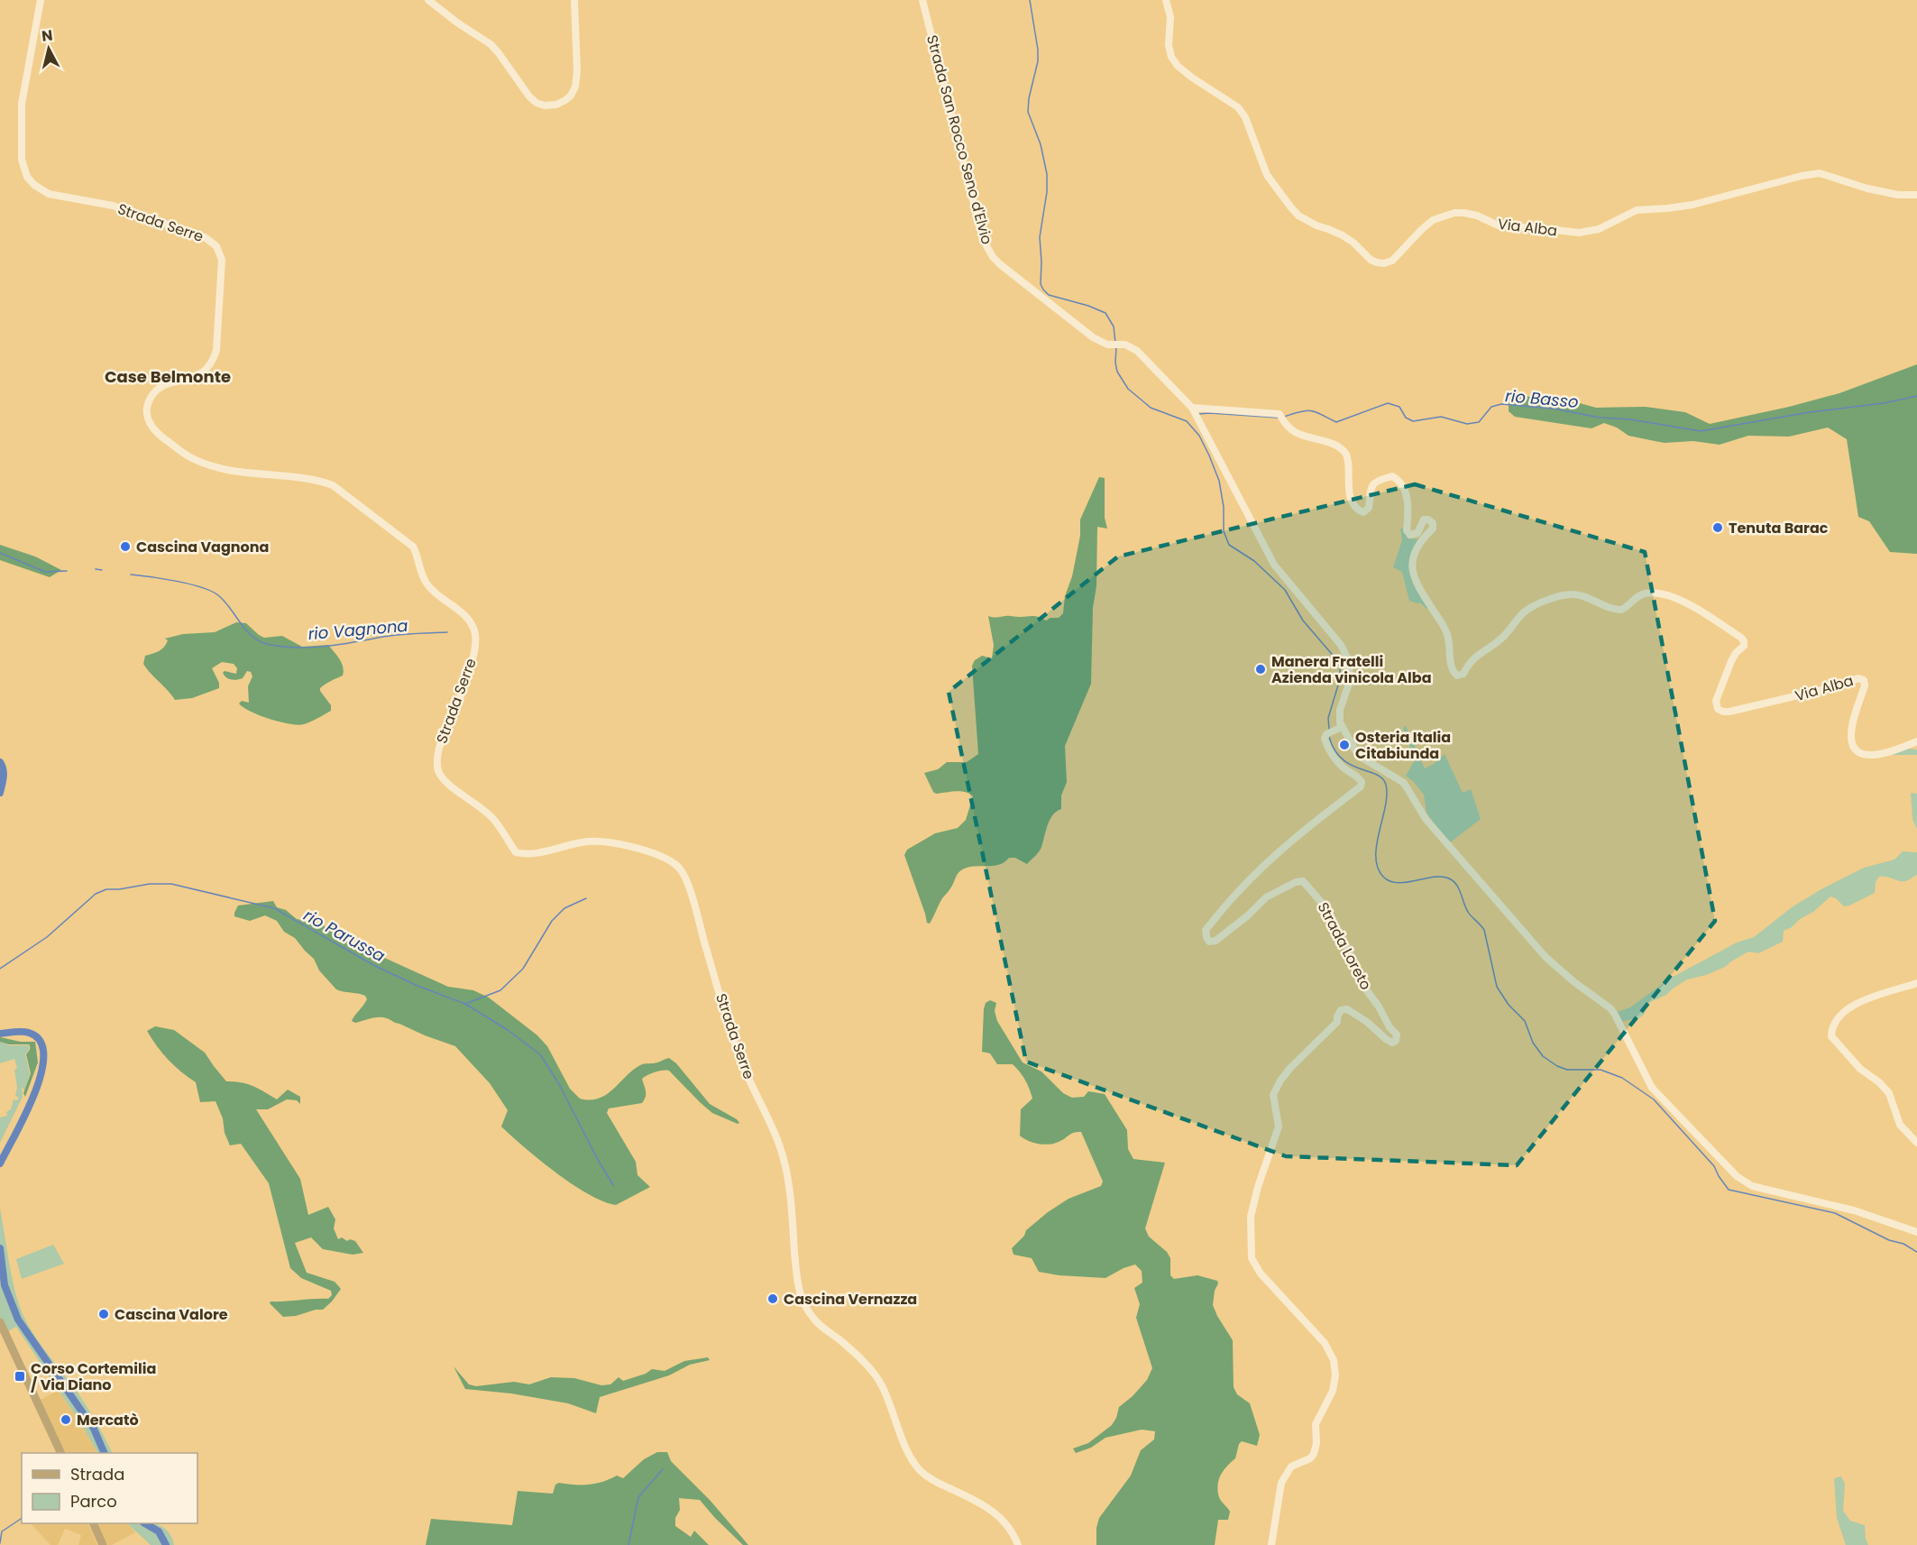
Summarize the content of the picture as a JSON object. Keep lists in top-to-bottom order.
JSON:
{
  "streets": {
    "street": [
      "Strada San Rocco Seno d'Elvio",
      "Strada Serre",
      "Via Alba",
      "Strada Loreto"
    ]
  },
  "crossings": [
    ["Strada San Rocco Seno d'Elvio", "Via Alba"],
    ["Strada San Rocco Seno d'Elvio", "Strada Loreto"]
  ],
  "districts": ["Case Belmonte"],
  "water": ["rio Basso", "rio Vagnona", "rio Parussa"],
  "places": {
    "other": [
      "Tenuta Barac",
      "Cascina Vagnona",
      "Manera Fratelli Azienda vinicola Alba",
      "Osteria Italia Citabiunda",
      "Cascina Vernazza",
      "Cascina Valore",
      "Mercatò"
    ],
    "transit": ["Corso Cortemilia / Via Diano"]
  },
  "legend": ["Strada", "Parco"],
  "north": "top"
}
